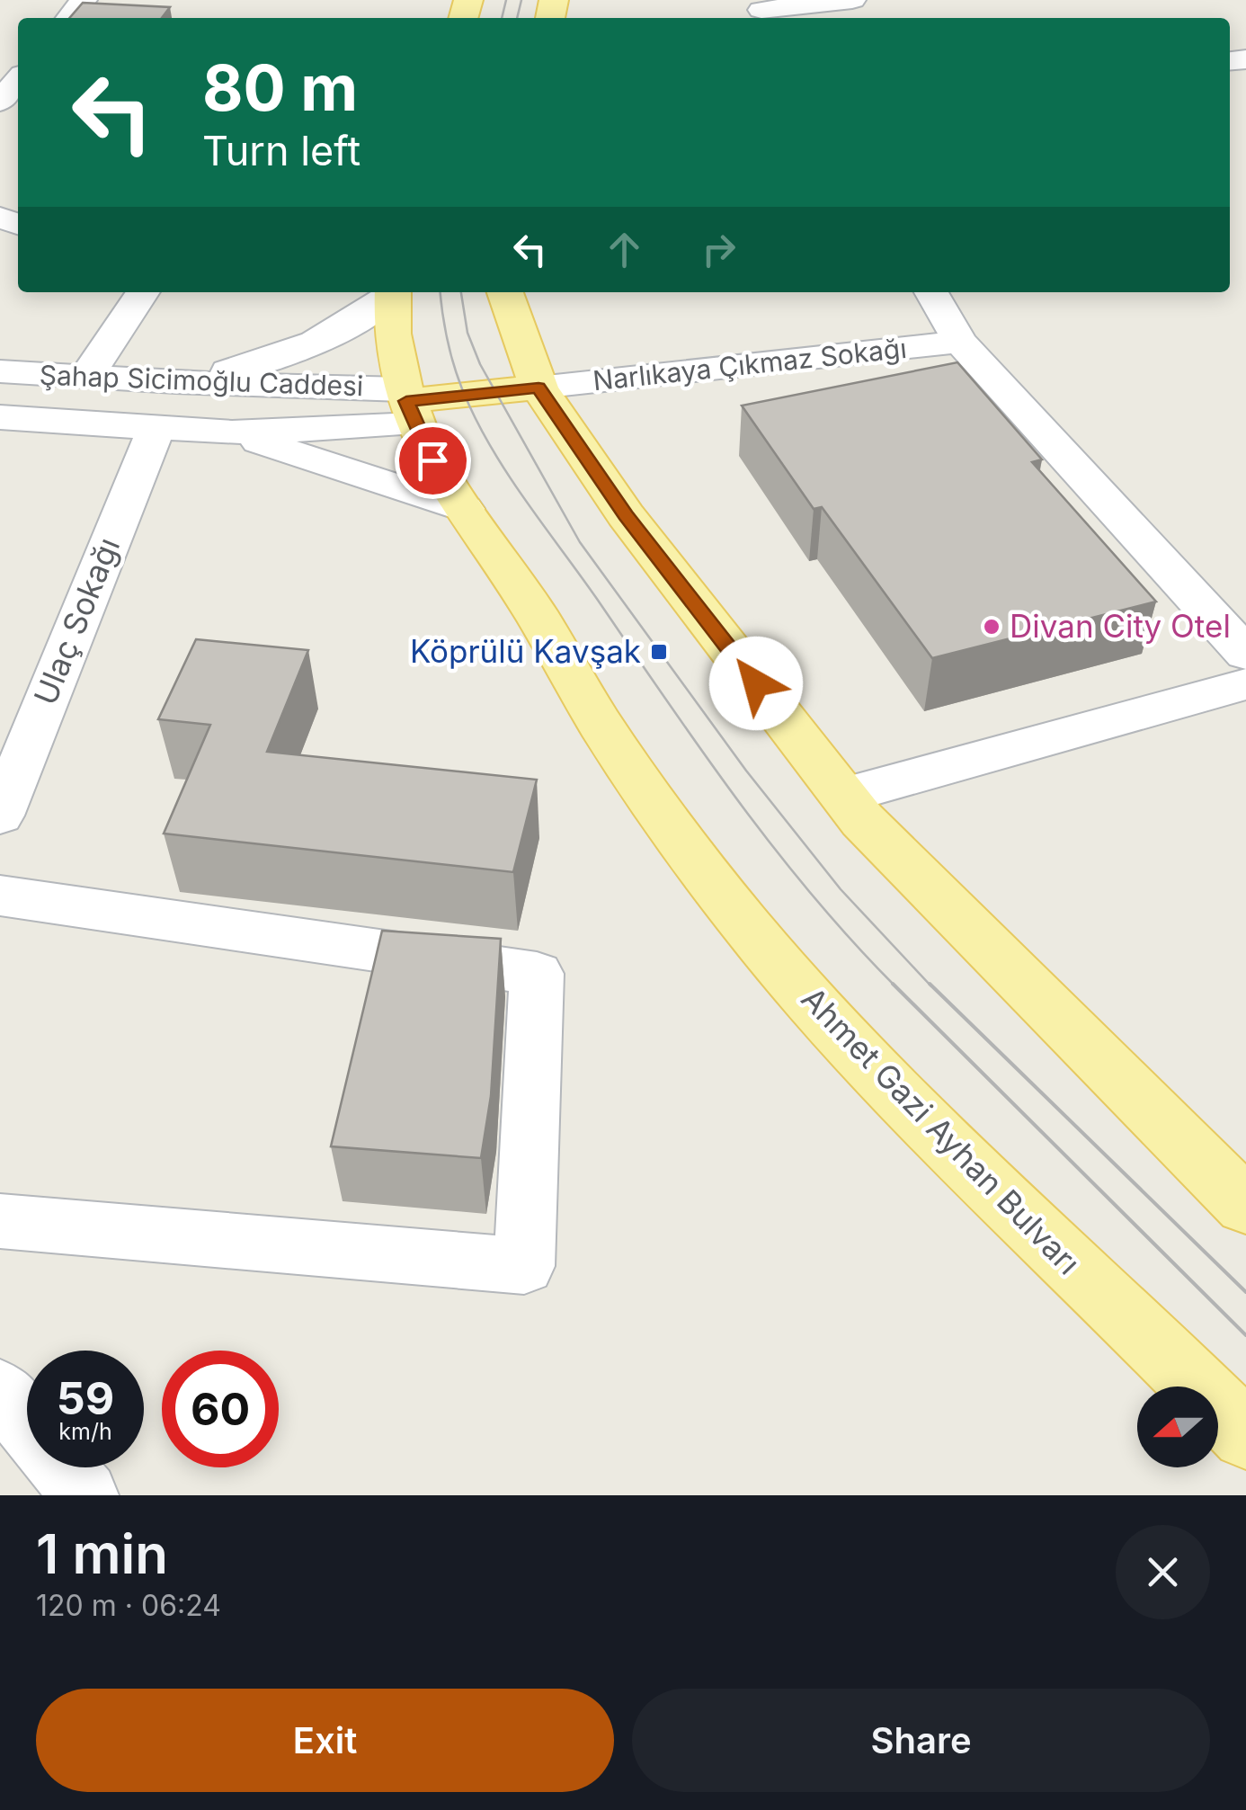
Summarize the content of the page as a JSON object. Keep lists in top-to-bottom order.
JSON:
{
  "streets": {
    "main road": ["Ahmet Gazi Ayhan Bulvarı"],
    "street": ["Narlıkaya Çıkmaz Sokağı", "Şahap Sicimoğlu Caddesi", "Ulaç Sokağı"]
  },
  "crossings": [
    ["Şahap Sicimoğlu Caddesi", "Ulaç Sokağı"],
    ["Şahap Sicimoğlu Caddesi", "Ahmet Gazi Ayhan Bulvarı"]
  ],
  "places": {
    "other": ["Divan City Otel"],
    "transit": ["Köprülü Kavşak"]
  },
  "north": "left",
  "page": {
    "turn": ["80 m", "Turn left"],
    "speed": "59 km/h",
    "limit": "60",
    "heading": ["1 min", "120 m · 06:24"],
    "buttons": ["Exit", "Share"]
  }
}
